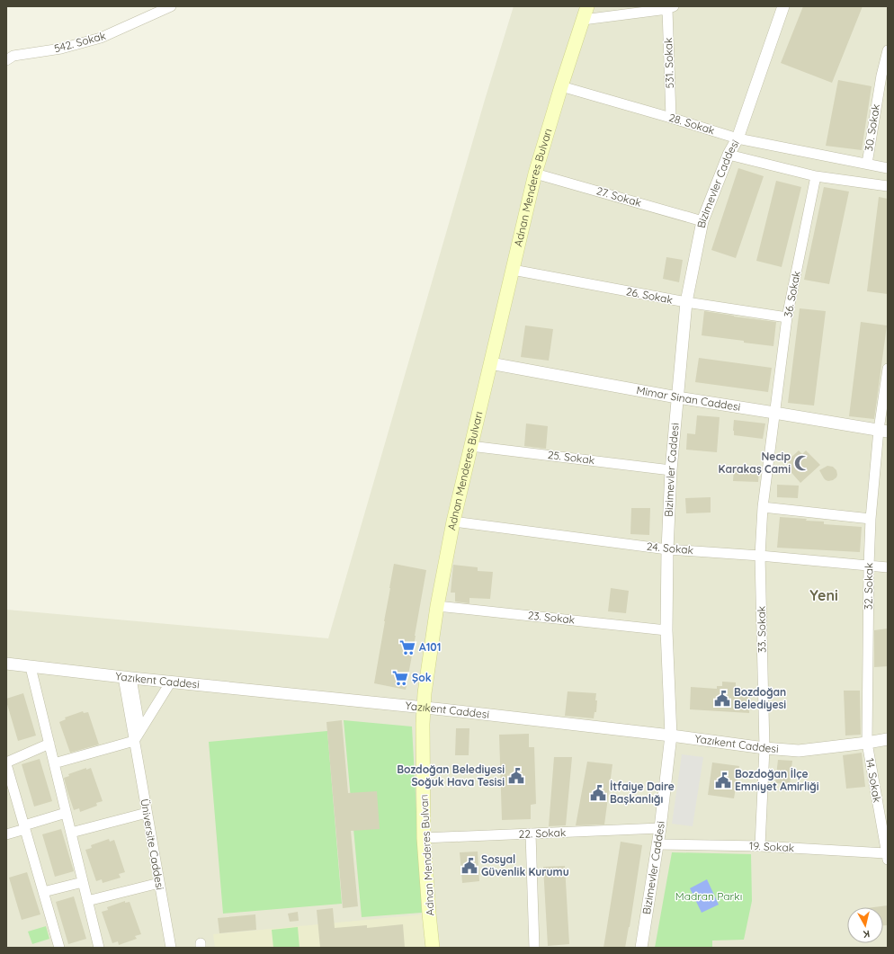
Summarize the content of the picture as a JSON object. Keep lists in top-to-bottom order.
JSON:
{
  "streets": {
    "main road": ["Adnan Menderes Bulvarı"],
    "street": [
      "542. Sokak",
      "531. Sokak",
      "28. Sokak",
      "30. Sokak",
      "Bizimevler Caddesi",
      "27. Sokak",
      "36. Sokak",
      "26. Sokak",
      "Mimar Sinan Caddesi",
      "25. Sokak",
      "24. Sokak",
      "32. Sokak",
      "23. Sokak",
      "33. Sokak",
      "Yazıkent Caddesi",
      "14. Sokak",
      "22. Sokak",
      "Üniversite Caddesi",
      "19. Sokak"
    ]
  },
  "crossings": [
    ["531. Sokak", "28. Sokak"],
    ["28. Sokak", "30. Sokak"],
    ["28. Sokak", "Bizimevler Caddesi"],
    ["28. Sokak", "Adnan Menderes Bulvarı"],
    ["Bizimevler Caddesi", "27. Sokak"],
    ["Bizimevler Caddesi", "26. Sokak"],
    ["Bizimevler Caddesi", "Mimar Sinan Caddesi"],
    ["Bizimevler Caddesi", "25. Sokak"],
    ["Bizimevler Caddesi", "24. Sokak"],
    ["Bizimevler Caddesi", "23. Sokak"],
    ["Bizimevler Caddesi", "Yazıkent Caddesi"],
    ["Bizimevler Caddesi", "22. Sokak"],
    ["Bizimevler Caddesi", "19. Sokak"],
    ["Adnan Menderes Bulvarı", "27. Sokak"],
    ["Adnan Menderes Bulvarı", "26. Sokak"],
    ["Adnan Menderes Bulvarı", "Mimar Sinan Caddesi"],
    ["Adnan Menderes Bulvarı", "25. Sokak"],
    ["Adnan Menderes Bulvarı", "24. Sokak"],
    ["Adnan Menderes Bulvarı", "23. Sokak"],
    ["Adnan Menderes Bulvarı", "Yazıkent Caddesi"],
    ["Adnan Menderes Bulvarı", "22. Sokak"],
    ["36. Sokak", "26. Sokak"],
    ["36. Sokak", "Mimar Sinan Caddesi"],
    ["36. Sokak", "33. Sokak"],
    ["Mimar Sinan Caddesi", "32. Sokak"],
    ["Mimar Sinan Caddesi", "33. Sokak"],
    ["24. Sokak", "32. Sokak"],
    ["24. Sokak", "33. Sokak"],
    ["32. Sokak", "Yazıkent Caddesi"],
    ["32. Sokak", "14. Sokak"],
    ["33. Sokak", "Yazıkent Caddesi"],
    ["33. Sokak", "19. Sokak"],
    ["Yazıkent Caddesi", "14. Sokak"],
    ["Yazıkent Caddesi", "Üniversite Caddesi"],
    ["14. Sokak", "19. Sokak"]
  ],
  "districts": ["Yeni"],
  "parks": ["Madran Parkı"],
  "places": {
    "mosque": ["Necip Karakaş Cami"],
    "supermarket": ["A101", "Şok"],
    "public building": [
      "Bozdoğan Belediyesi",
      "Bozdoğan Belediyesi Soğuk Hava Tesisi",
      "Bozdoğan İlçe Emniyet Amirliği",
      "İtfaiye Daire Başkanlığı",
      "Sosyal Güvenlik Kurumu"
    ]
  },
  "north": "bottom"
}
